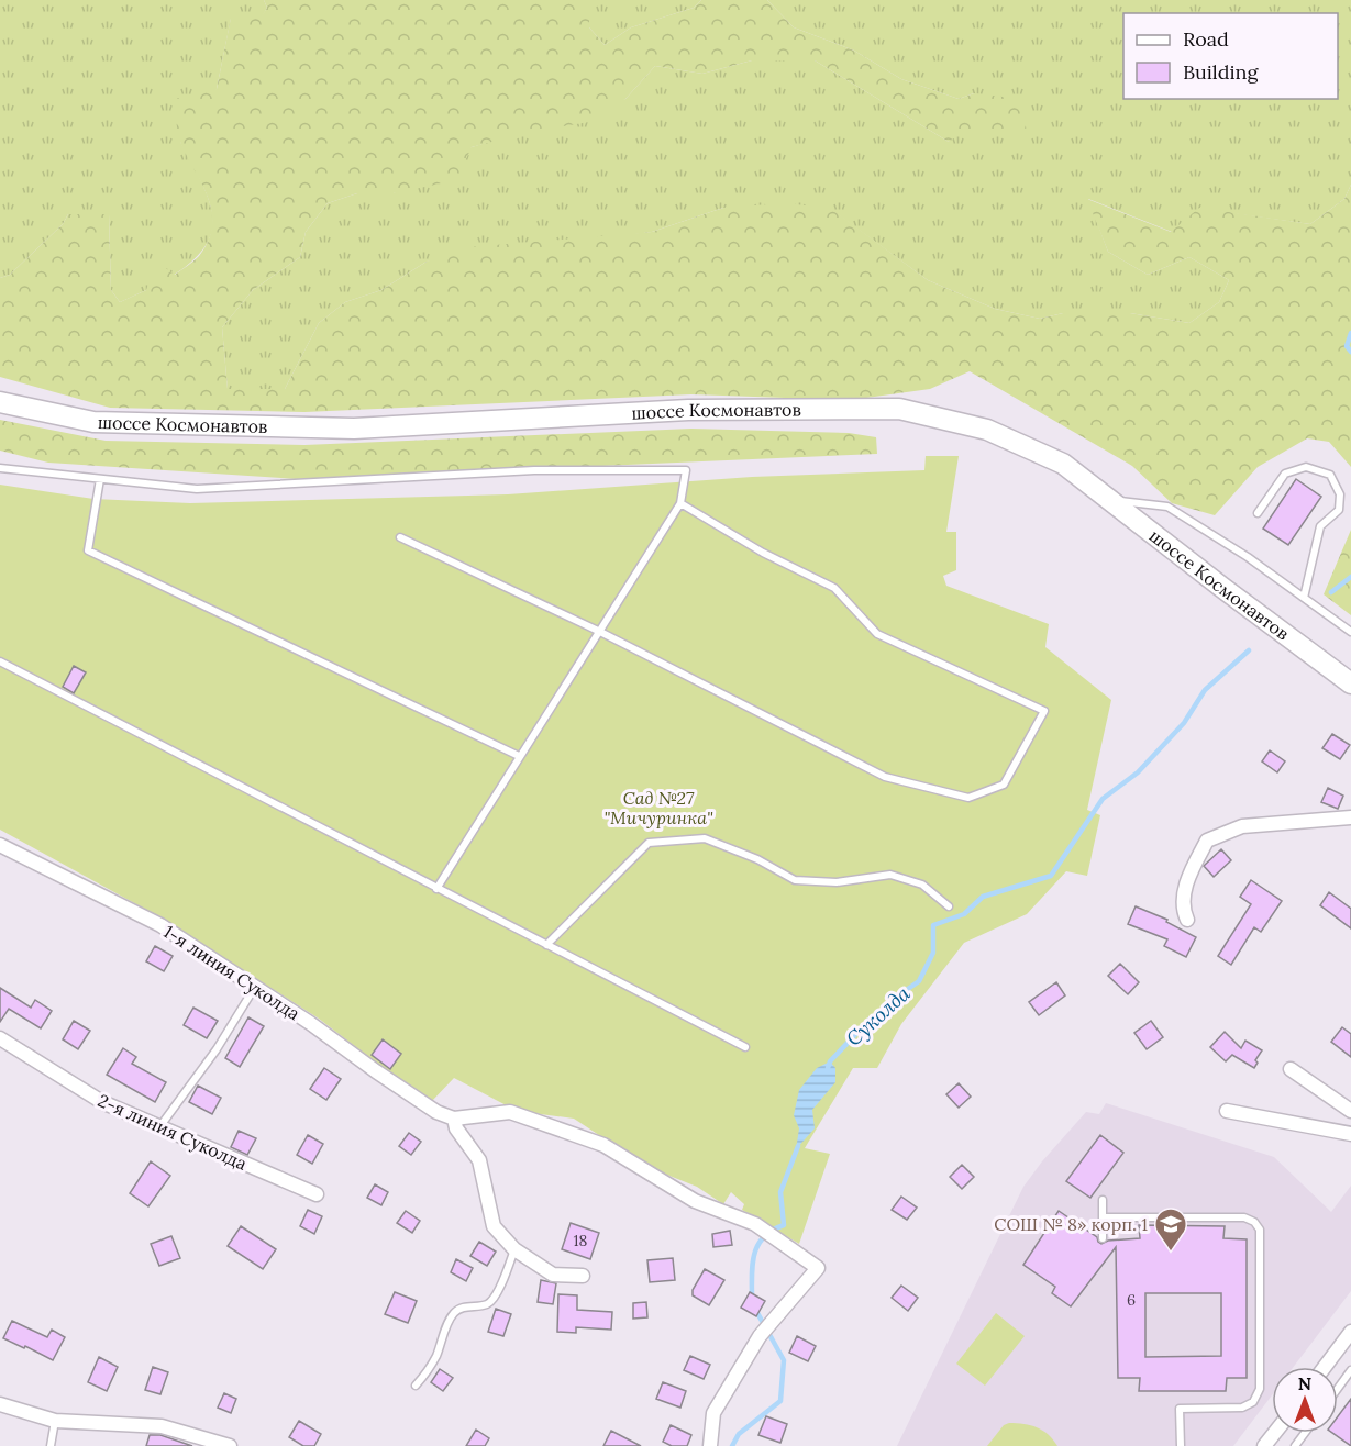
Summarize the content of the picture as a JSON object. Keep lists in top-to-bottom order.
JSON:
{
  "streets": {
    "main road": ["шоссе Космонавтов"],
    "street": ["1-я линия Суколда", "2-я линия Суколда"]
  },
  "water": ["Суколда"],
  "parks": ["Сад №27 \"Мичуринка\""],
  "places": {
    "school or university": ["СОШ № 8» корп. 1"]
  },
  "house_numbers": ["18", "6"],
  "legend": ["Road", "Building"],
  "north": "top"
}
